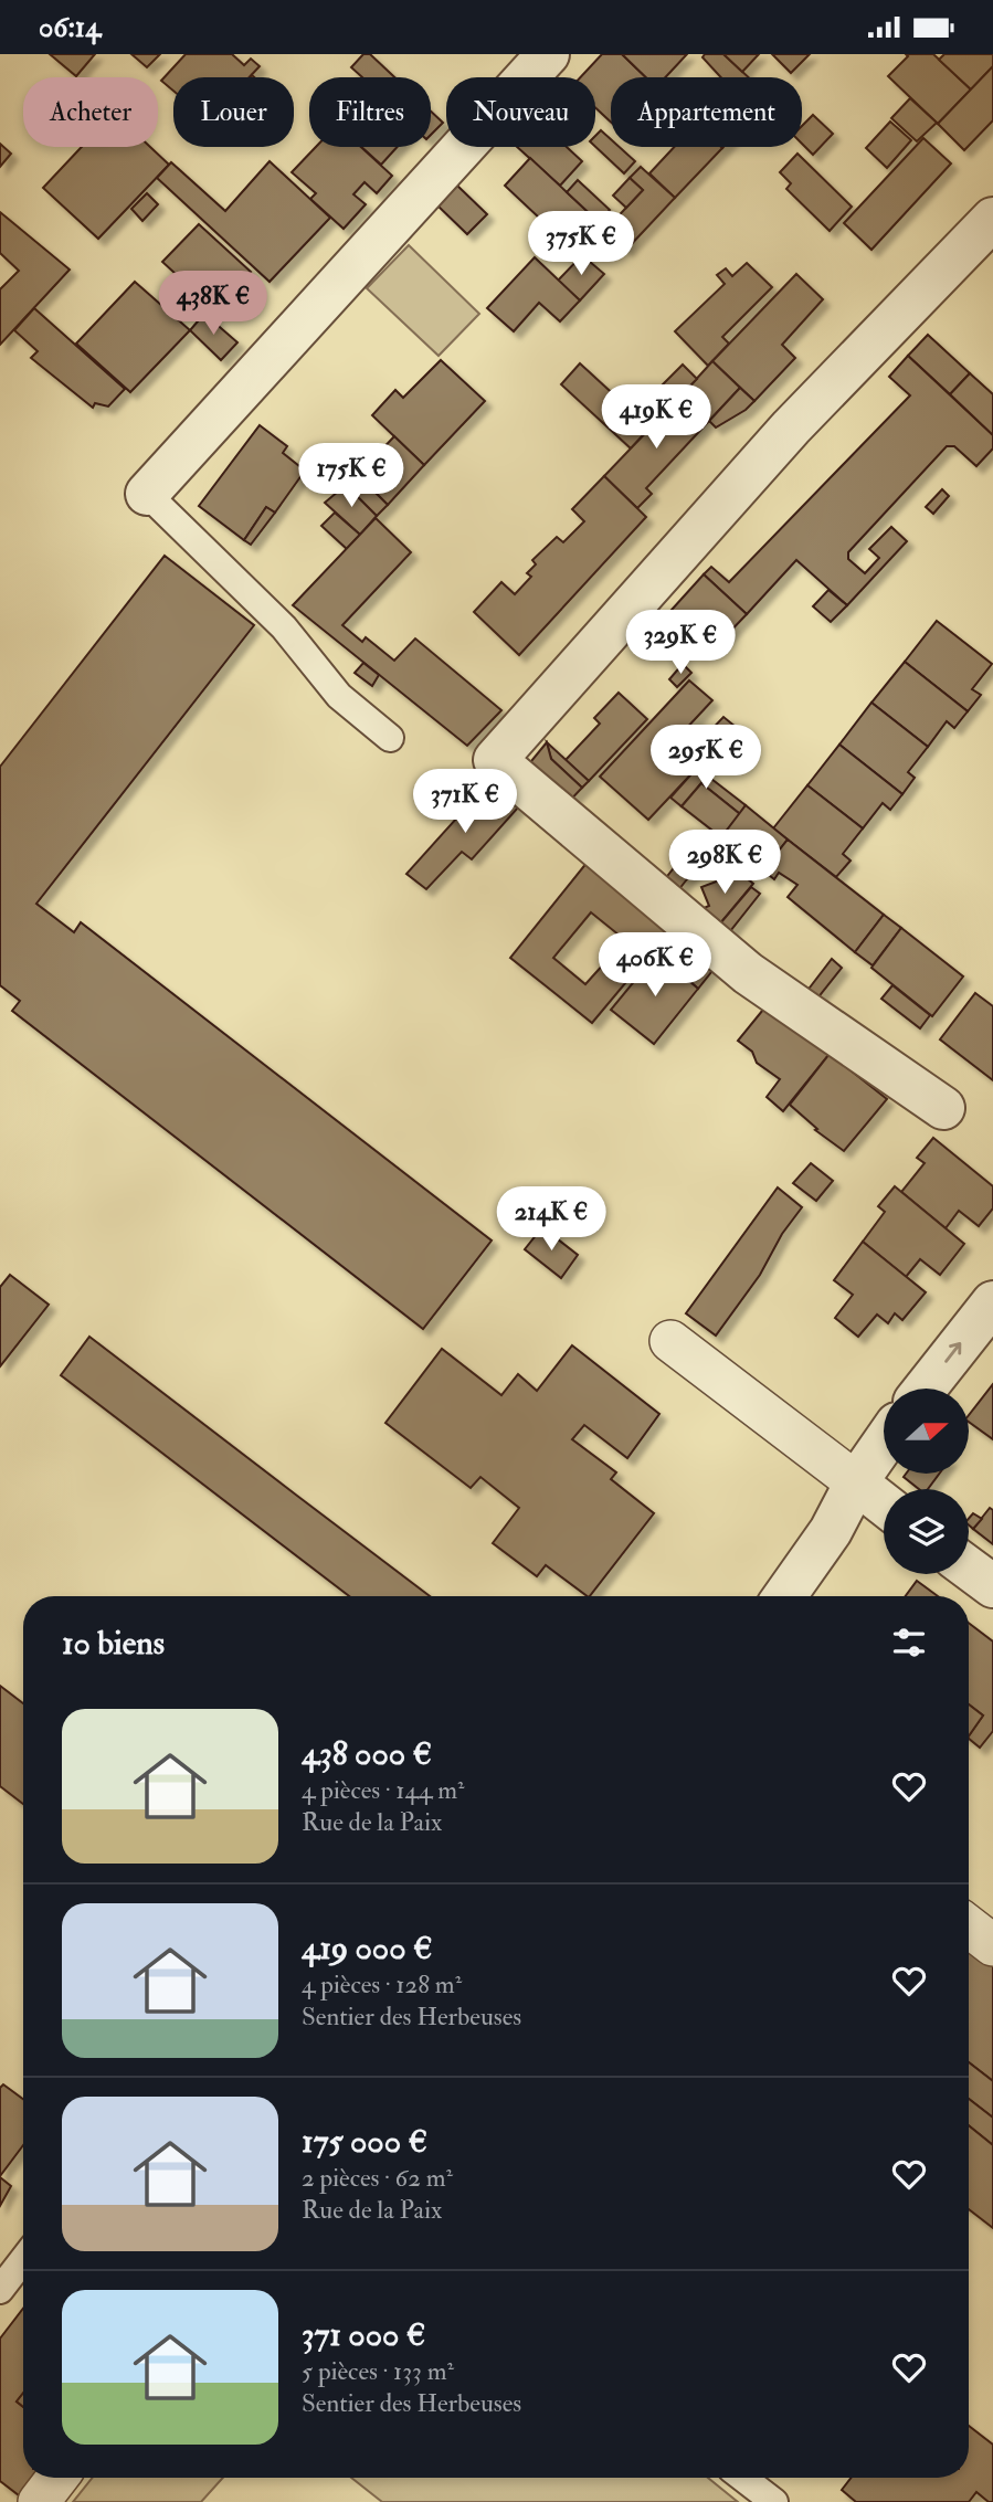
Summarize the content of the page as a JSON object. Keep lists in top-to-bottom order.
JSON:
{
  "north": "right",
  "page": {
    "status": "06:14",
    "chip": [
      "Acheter",
      "Louer",
      "Filtres",
      "Nouveau",
      "Appartement"
    ],
    "price": [
      "375K €",
      "438K €",
      "419K €",
      "175K €",
      "329K €",
      "295K €",
      "371K €",
      "298K €",
      "406K €",
      "214K €"
    ],
    "heading": "10 biens",
    "list": [
      {
        "name": "438 000 €",
        "note": "4 pièces · 144 m² · Rue de la Paix"
      },
      {
        "name": "419 000 €",
        "note": "4 pièces · 128 m² · Sentier des Herbeuses"
      },
      {
        "name": "175 000 €",
        "note": "2 pièces · 62 m² · Rue de la Paix"
      },
      {
        "name": "371 000 €",
        "note": "5 pièces · 133 m² · Sentier des Herbeuses"
      }
    ]
  }
}
